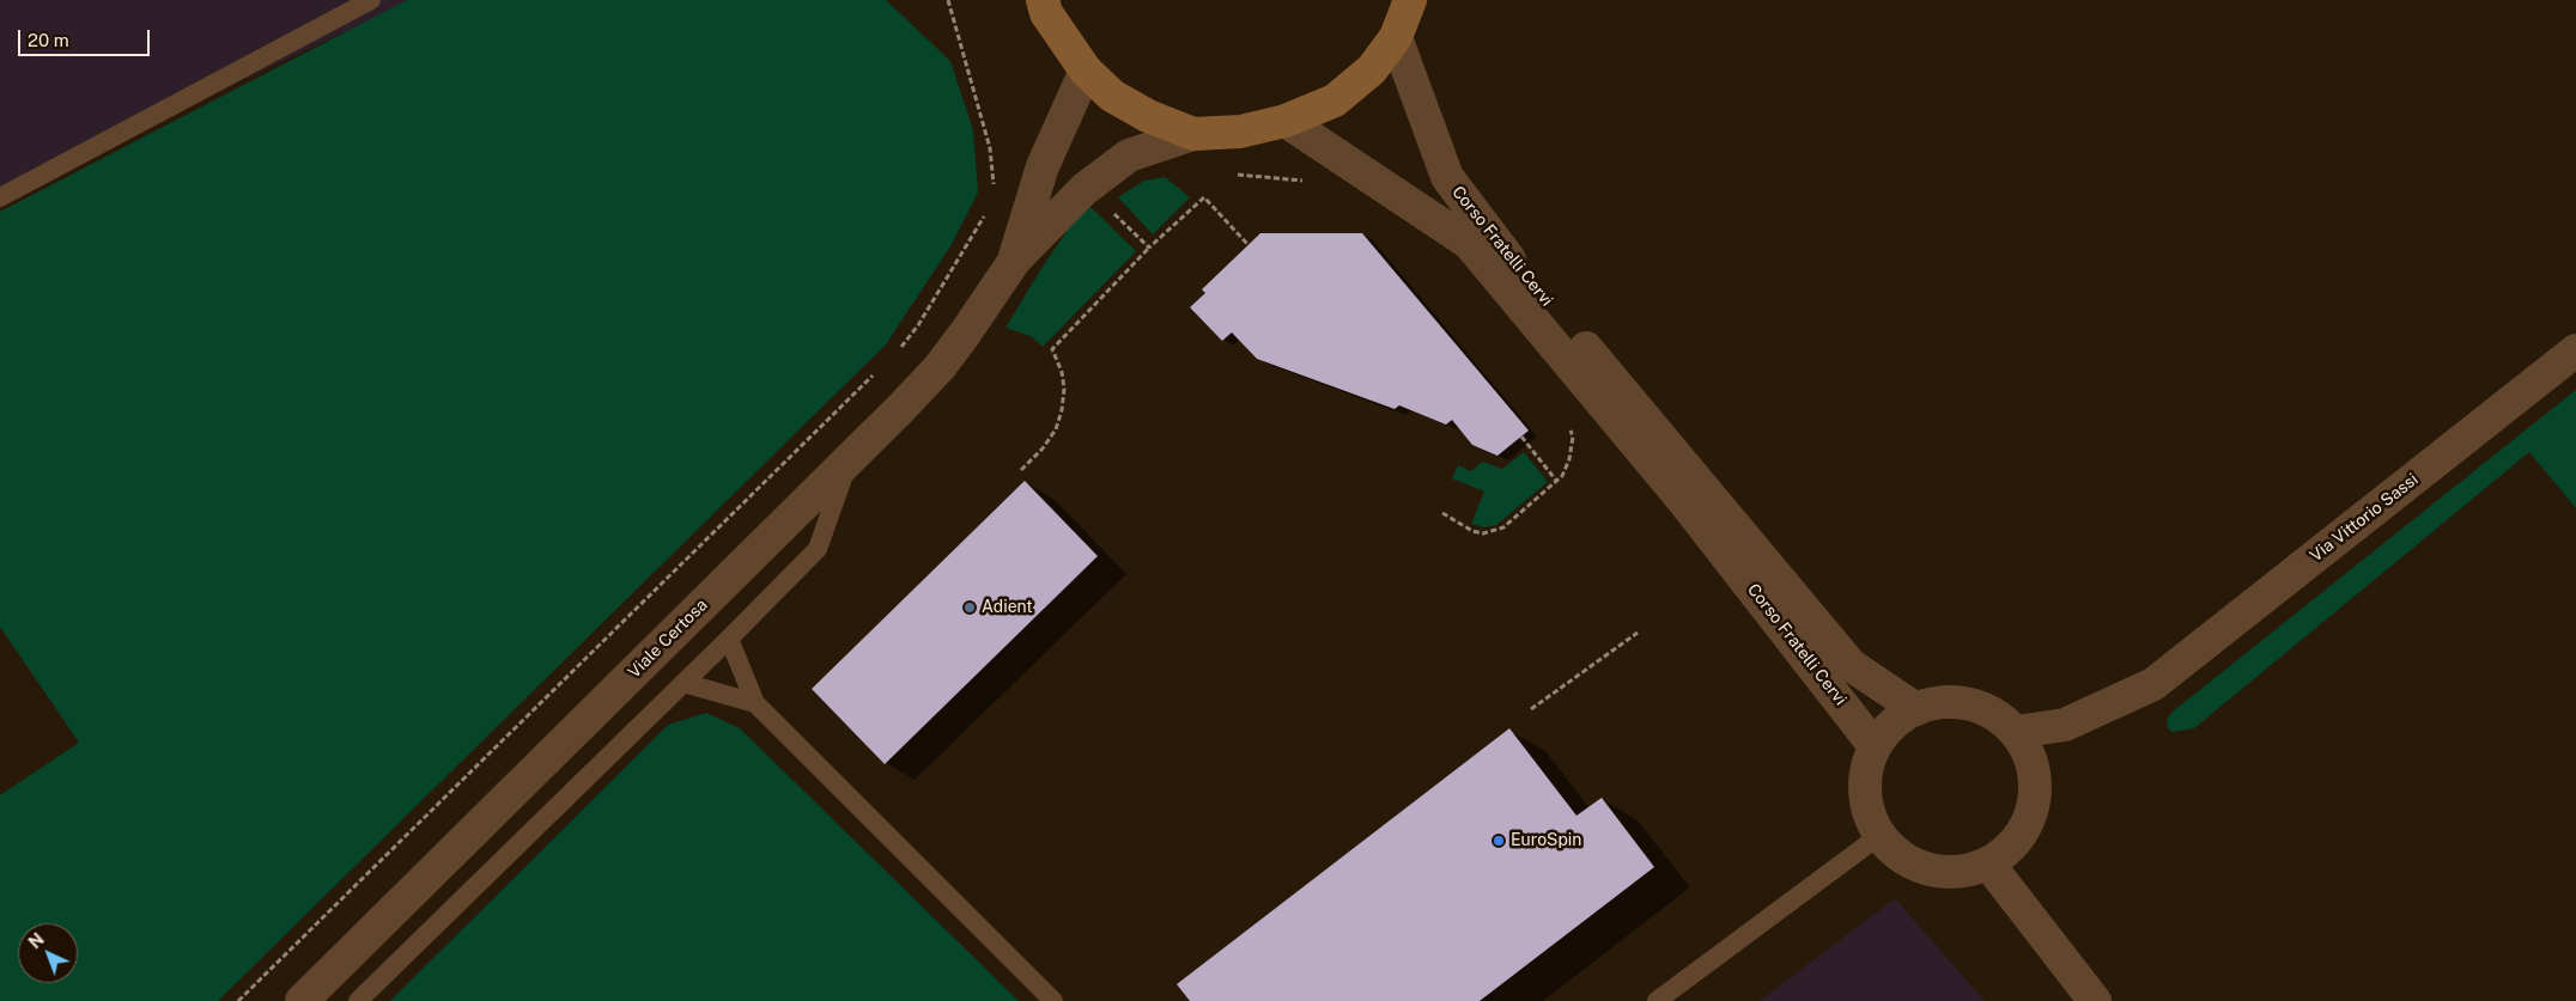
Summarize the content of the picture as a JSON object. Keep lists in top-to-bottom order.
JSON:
{
  "streets": {
    "street": ["Corso Fratelli Cervi", "Via Vittorio Sassi", "Viale Certosa"]
  },
  "crossings": [
    ["Corso Fratelli Cervi", "Via Vittorio Sassi"]
  ],
  "places": ["Adient", "EuroSpin"],
  "scale_bar": "20 m",
  "north": "top left"
}
